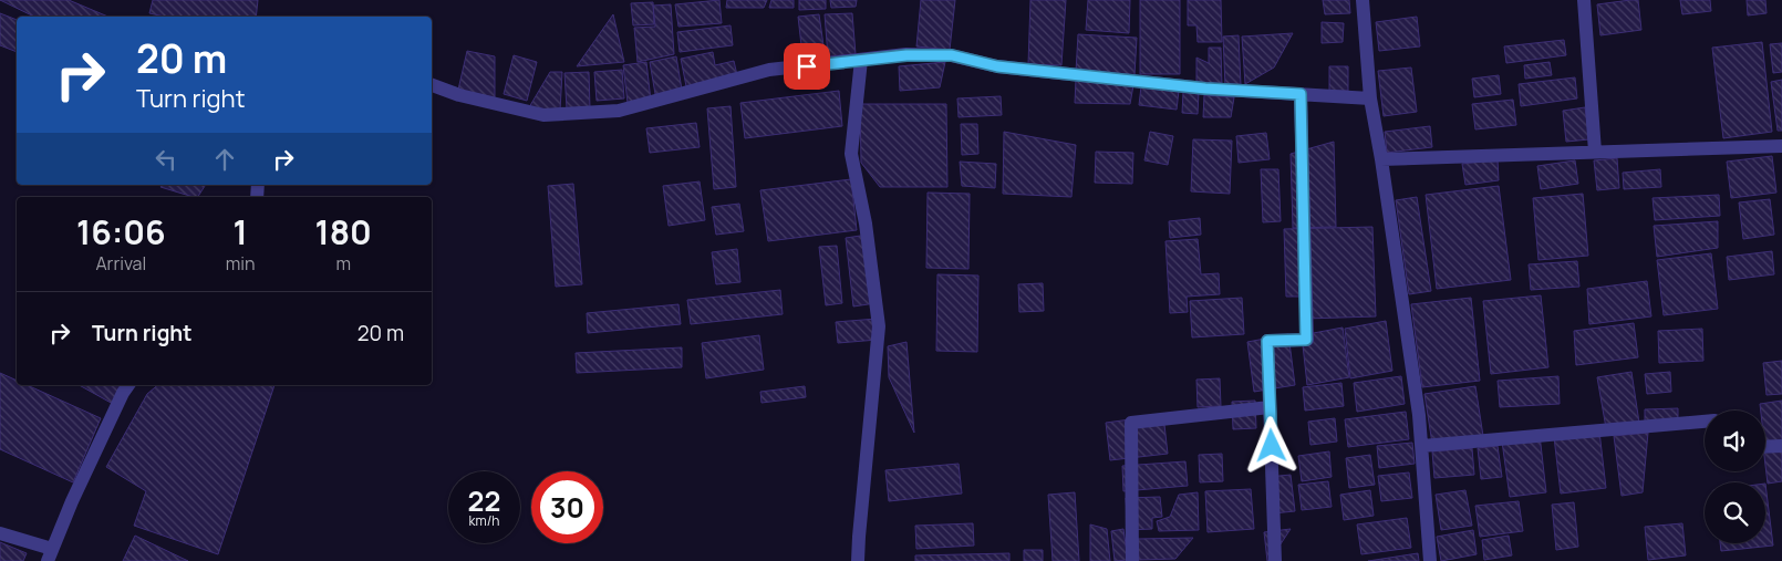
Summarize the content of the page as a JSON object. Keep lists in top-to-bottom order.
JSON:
{
  "page": {
    "turn": ["20 m", "Turn right"],
    "eta": [
      "16:06",
      "Arrival",
      "1",
      "min",
      "180",
      "m"
    ],
    "list": [
      {
        "name": "Turn right",
        "value": "20 m"
      }
    ],
    "speed": "22 km/h",
    "limit": "30"
  }
}
